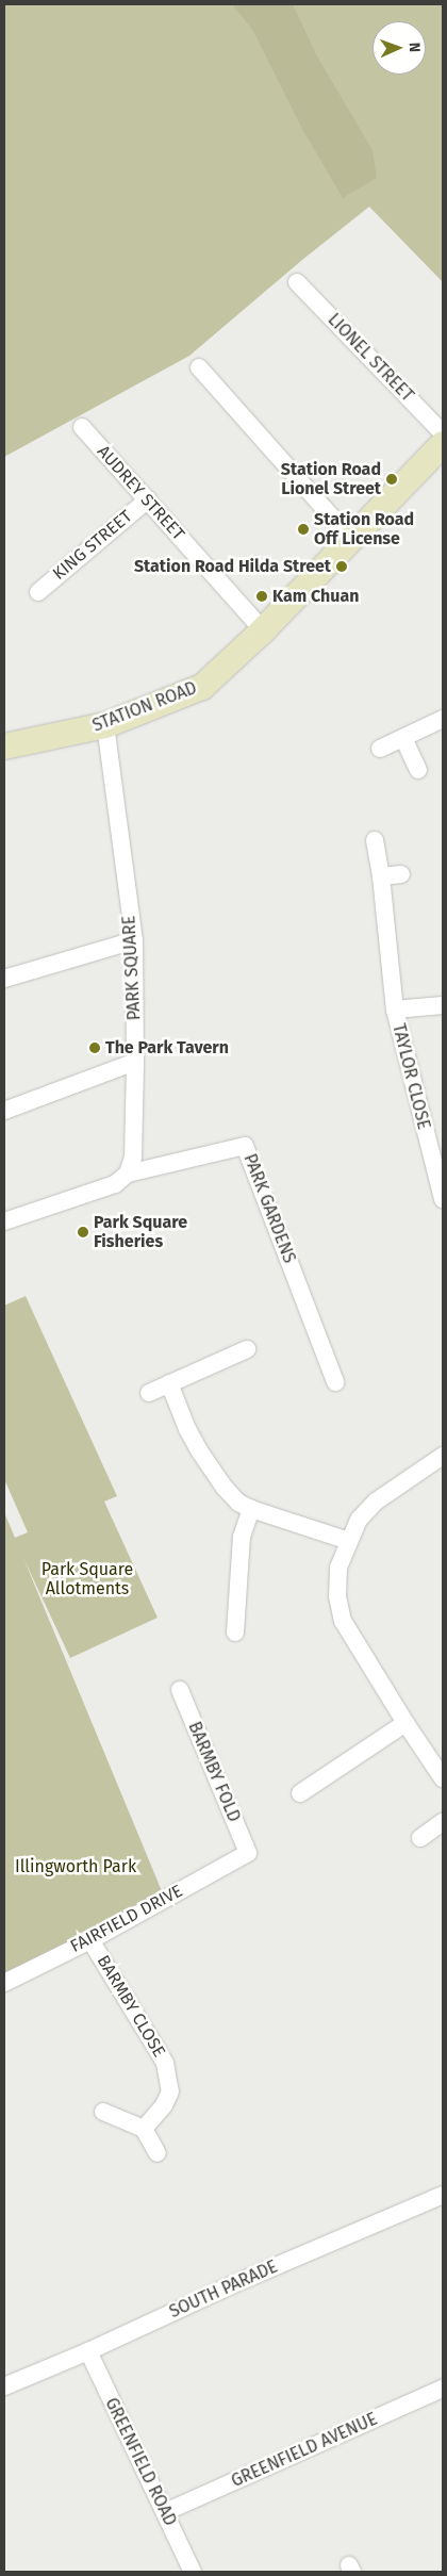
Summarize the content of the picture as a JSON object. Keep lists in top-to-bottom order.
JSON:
{
  "streets": {
    "main road": ["STATION ROAD"],
    "street": [
      "LIONEL STREET",
      "AUDREY STREET",
      "KING STREET",
      "PARK SQUARE",
      "TAYLOR CLOSE",
      "PARK GARDENS",
      "BARMBY FOLD",
      "FAIRFIELD DRIVE",
      "BARMBY CLOSE",
      "SOUTH PARADE",
      "GREENFIELD AVENUE",
      "GREENFIELD ROAD"
    ]
  },
  "crossings": [
    ["AUDREY STREET", "KING STREET"],
    ["AUDREY STREET", "STATION ROAD"],
    ["STATION ROAD", "PARK SQUARE"],
    ["PARK SQUARE", "PARK GARDENS"],
    ["BARMBY FOLD", "FAIRFIELD DRIVE"],
    ["FAIRFIELD DRIVE", "BARMBY CLOSE"],
    ["SOUTH PARADE", "GREENFIELD ROAD"],
    ["GREENFIELD AVENUE", "GREENFIELD ROAD"]
  ],
  "parks": ["Park Square Allotments", "Illingworth Park"],
  "places": [
    "Station Road Lionel Street",
    "Station Road Off License",
    "Station Road Hilda Street",
    "Kam Chuan",
    "The Park Tavern",
    "Park Square Fisheries"
  ],
  "north": "right"
}
